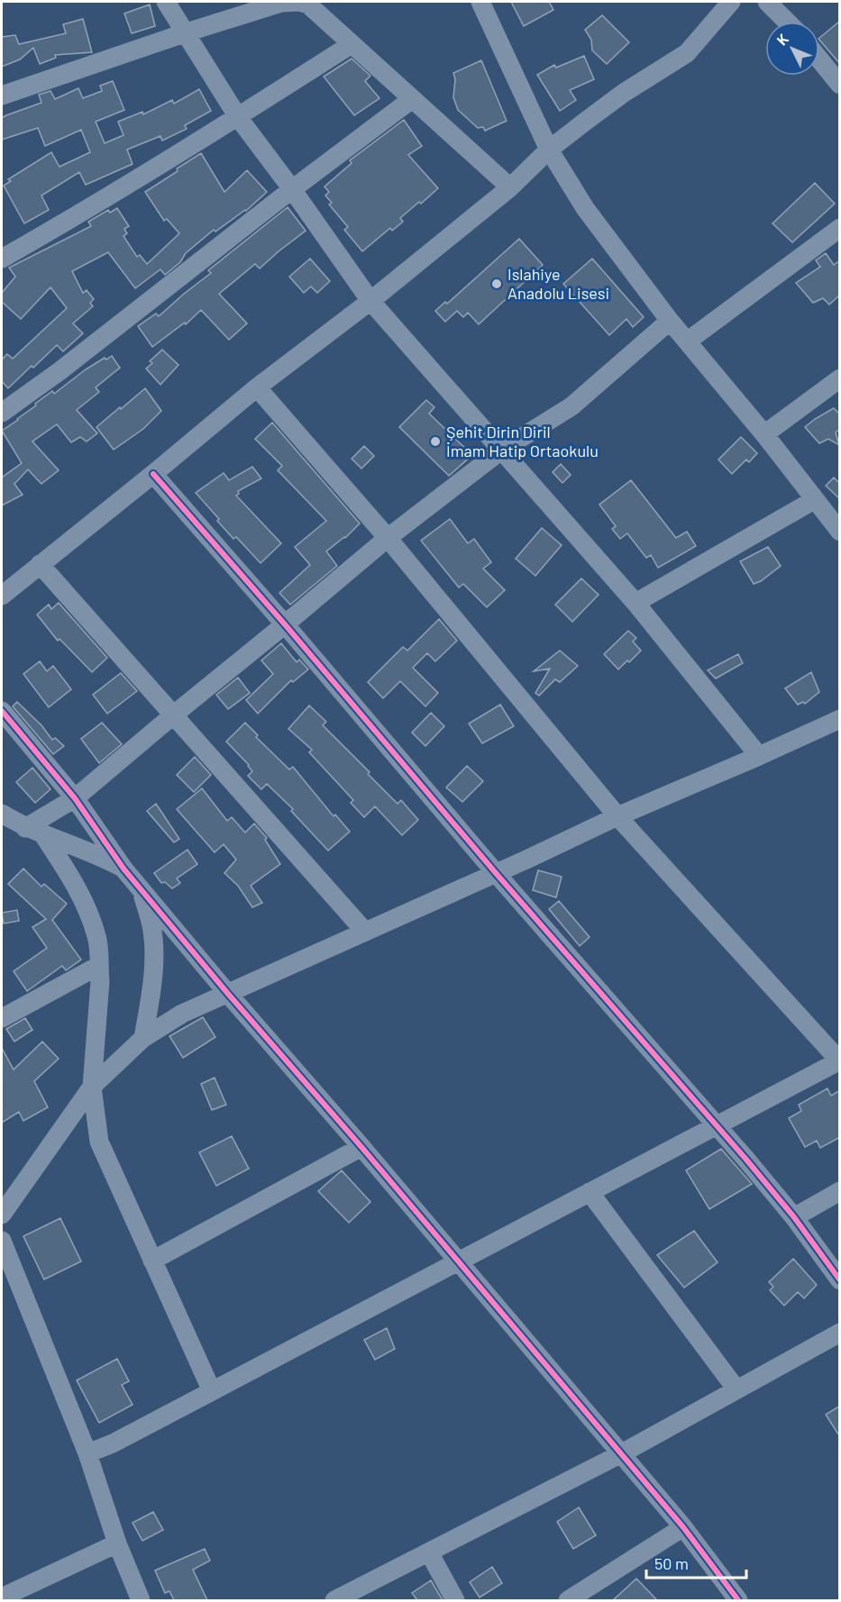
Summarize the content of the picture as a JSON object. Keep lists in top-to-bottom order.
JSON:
{
  "places": ["Islahiye Anadolu Lisesi", "Şehit Dirin Diril İmam Hatip Ortaokulu"],
  "scale_bar": "50 m",
  "north": "top left"
}
